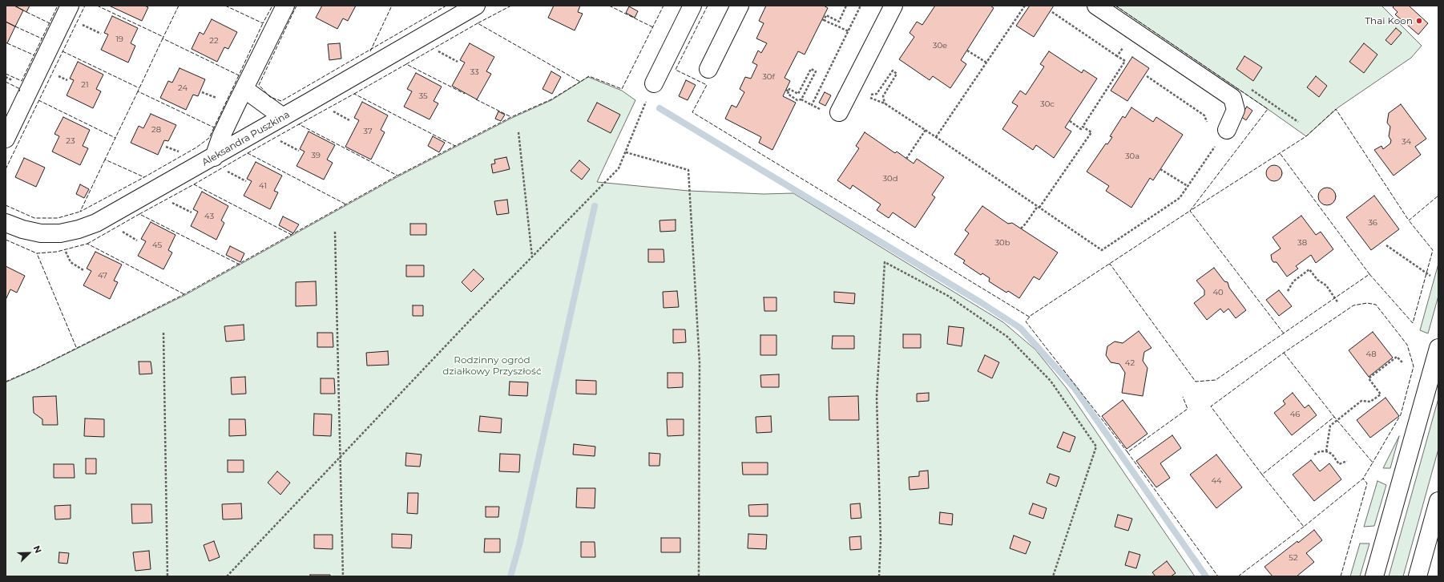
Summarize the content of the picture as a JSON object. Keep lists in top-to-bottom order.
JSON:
{
  "streets": {
    "street": ["Aleksandra Puszkina"]
  },
  "parks": ["Rodzinny ogród działkowy Przyszłość"],
  "places": ["Thai Koon"],
  "house_numbers": [
    "19",
    "22",
    "30e",
    "33",
    "30f",
    "21",
    "24",
    "35",
    "30c",
    "28",
    "37",
    "23",
    "34",
    "39",
    "30a",
    "30d",
    "41",
    "43",
    "36",
    "30b",
    "38",
    "45",
    "47",
    "40",
    "48",
    "42",
    "46",
    "44",
    "52"
  ],
  "north": "top right"
}
